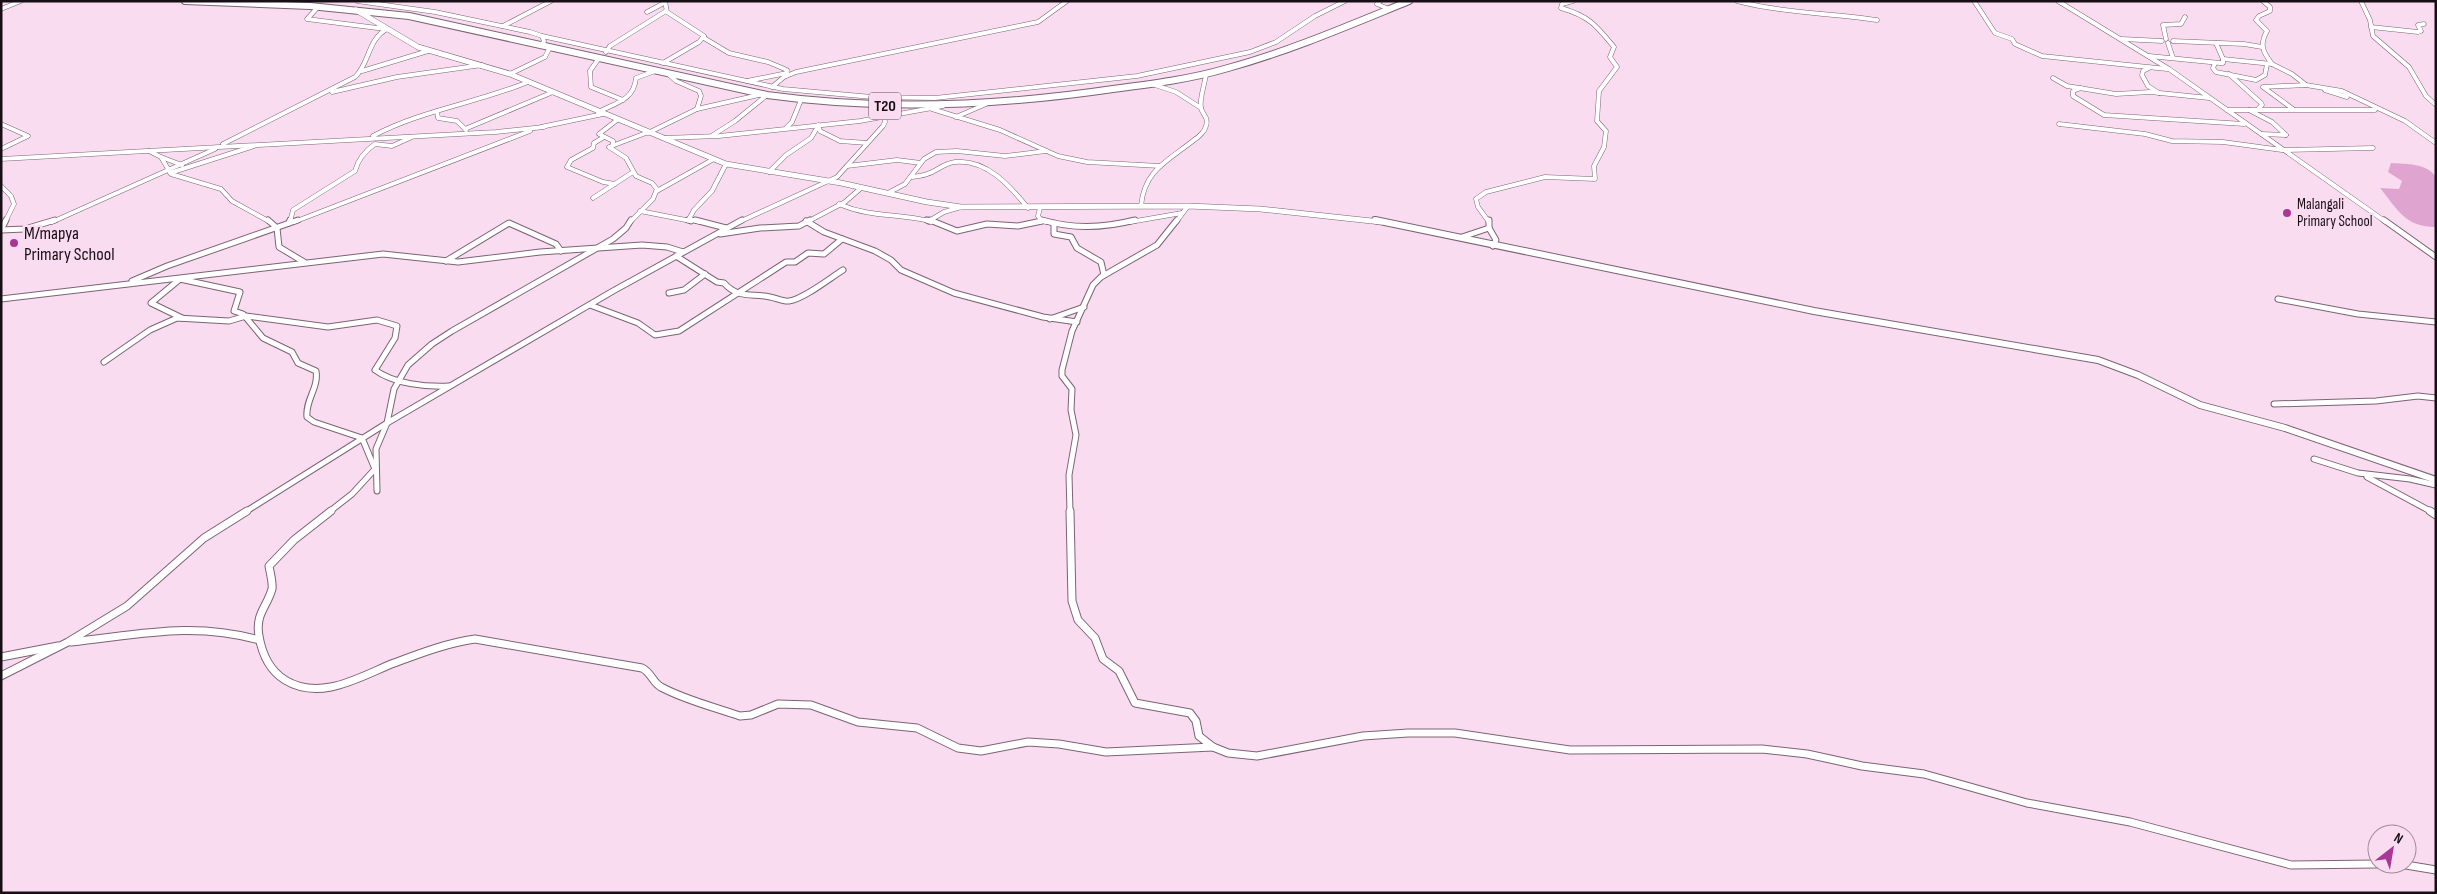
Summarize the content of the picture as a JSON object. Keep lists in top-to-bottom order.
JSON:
{
  "streets": {
    "main road": ["T20"]
  },
  "places": ["Malangali Primary School", "M/mapya Primary School"],
  "north": "top right"
}
